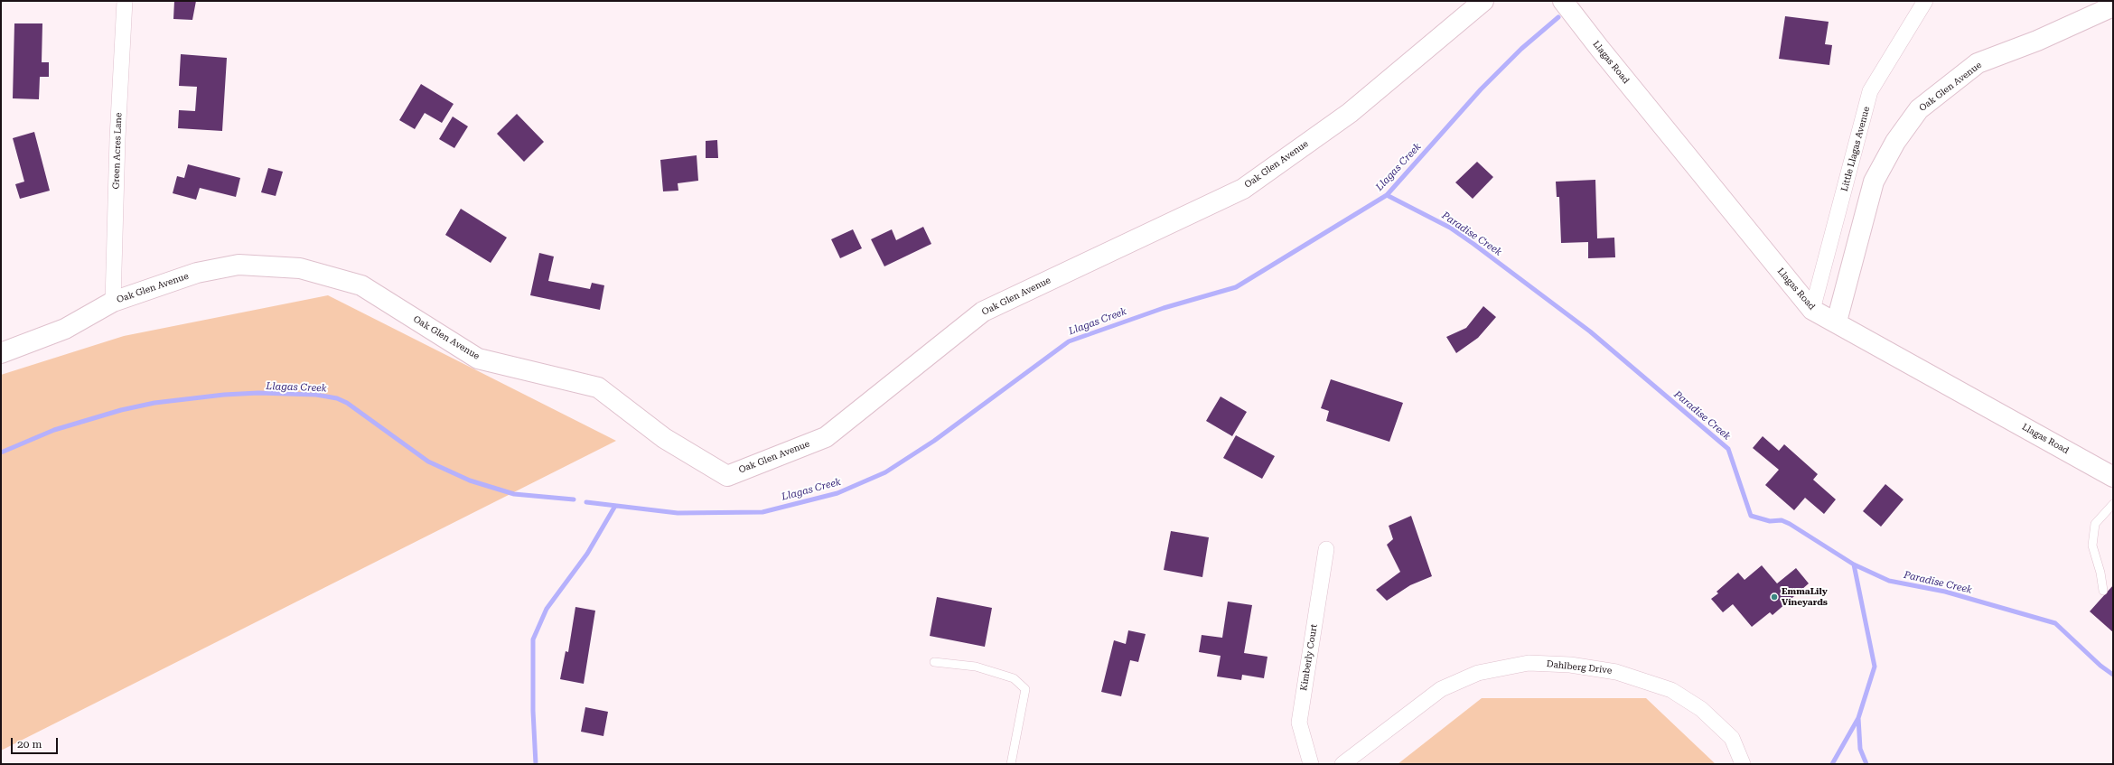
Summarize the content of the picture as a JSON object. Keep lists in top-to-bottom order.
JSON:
{
  "streets": {
    "street": [
      "Llagas Road",
      "Oak Glen Avenue",
      "Little Llagas Avenue",
      "Green Acres Lane",
      "Kimberly Court",
      "Dahlberg Drive"
    ]
  },
  "crossings": [
    ["Llagas Road", "Oak Glen Avenue"],
    ["Llagas Road", "Little Llagas Avenue"],
    ["Oak Glen Avenue", "Green Acres Lane"]
  ],
  "water": ["Llagas Creek", "Paradise Creek"],
  "places": ["EmmaLily Vineyards"],
  "scale_bar": "20 m"
}
